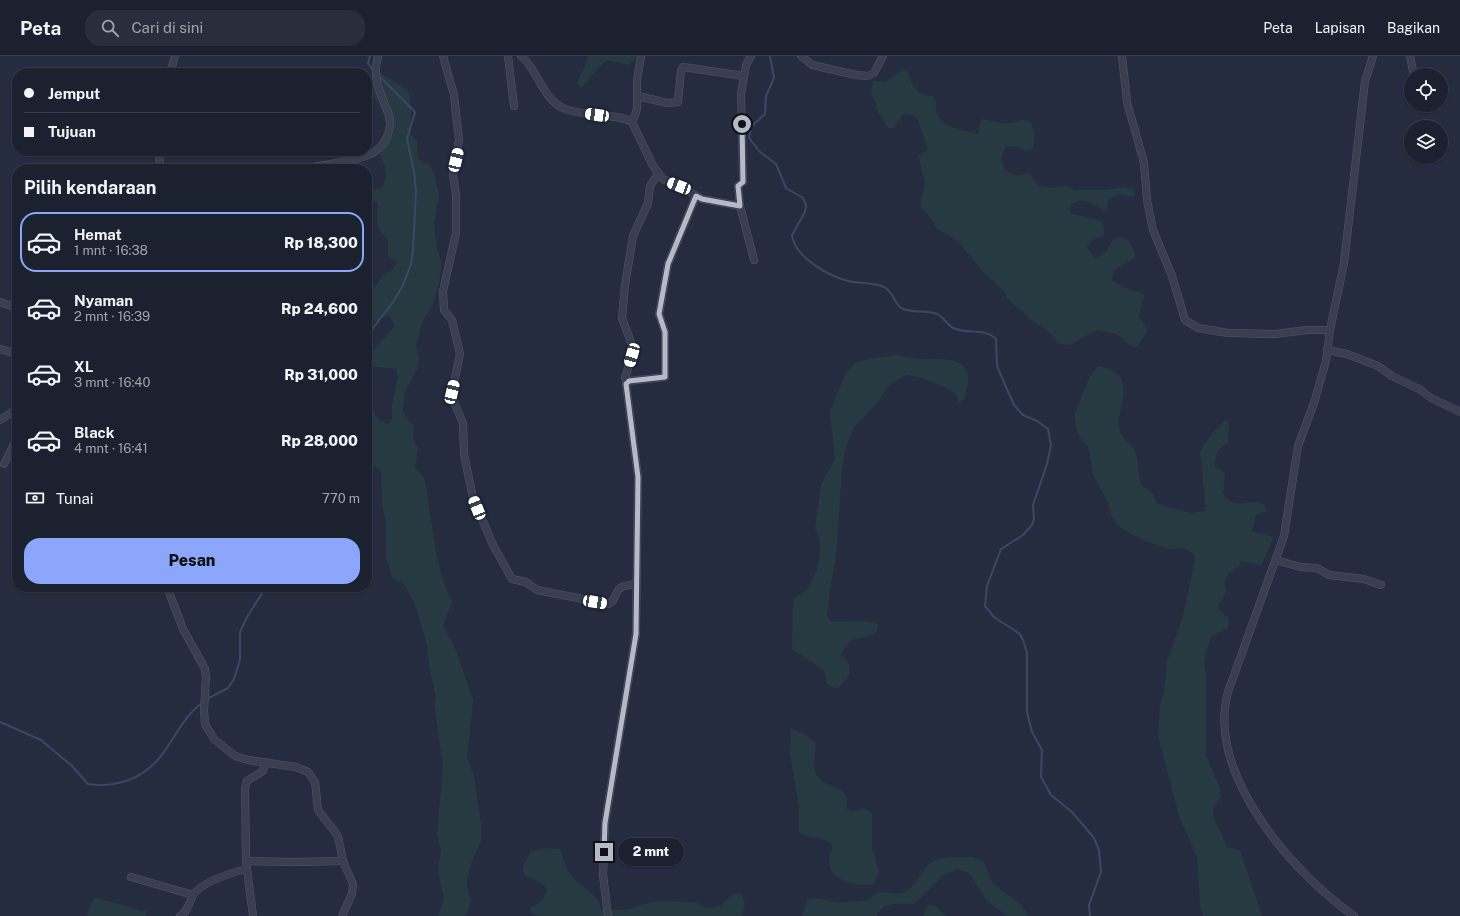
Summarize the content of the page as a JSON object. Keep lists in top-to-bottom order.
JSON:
{
  "page": {
    "header": "Peta",
    "search": "Cari di sini",
    "nav": ["Peta", "Lapisan", "Bagikan"],
    "banner": ["Jemput", "Tujuan"],
    "heading": "Pilih kendaraan",
    "list": [
      {
        "name": "Hemat",
        "note": "1 mnt · 16:38",
        "value": "Rp 18,300"
      },
      {
        "name": "Nyaman",
        "note": "2 mnt · 16:39",
        "value": "Rp 24,600"
      },
      {
        "name": "XL",
        "note": "3 mnt · 16:40",
        "value": "Rp 31,000"
      },
      {
        "name": "Black",
        "note": "4 mnt · 16:41",
        "value": "Rp 28,000"
      }
    ],
    "pay": ["Tunai", "770 m"],
    "buttons": "Pesan",
    "bubble": "2 mnt"
  }
}
